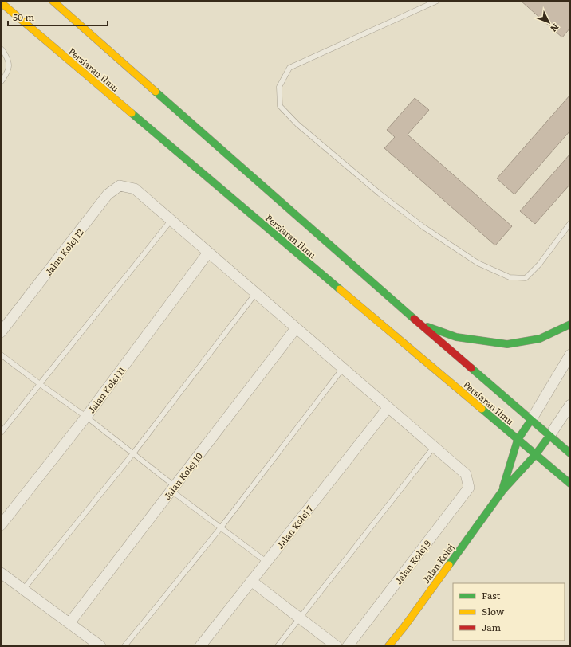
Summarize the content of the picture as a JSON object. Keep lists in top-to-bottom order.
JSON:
{
  "streets": {
    "main road": ["Persiaran Ilmu", "Jalan Kolej"],
    "street": [
      "Jalan Kolej 12",
      "Jalan Kolej 11",
      "Jalan Kolej 10",
      "Jalan Kolej 7",
      "Jalan Kolej 9"
    ]
  },
  "legend": ["Fast", "Slow", "Jam"],
  "scale_bar": "50 m",
  "north": "bottom right"
}
